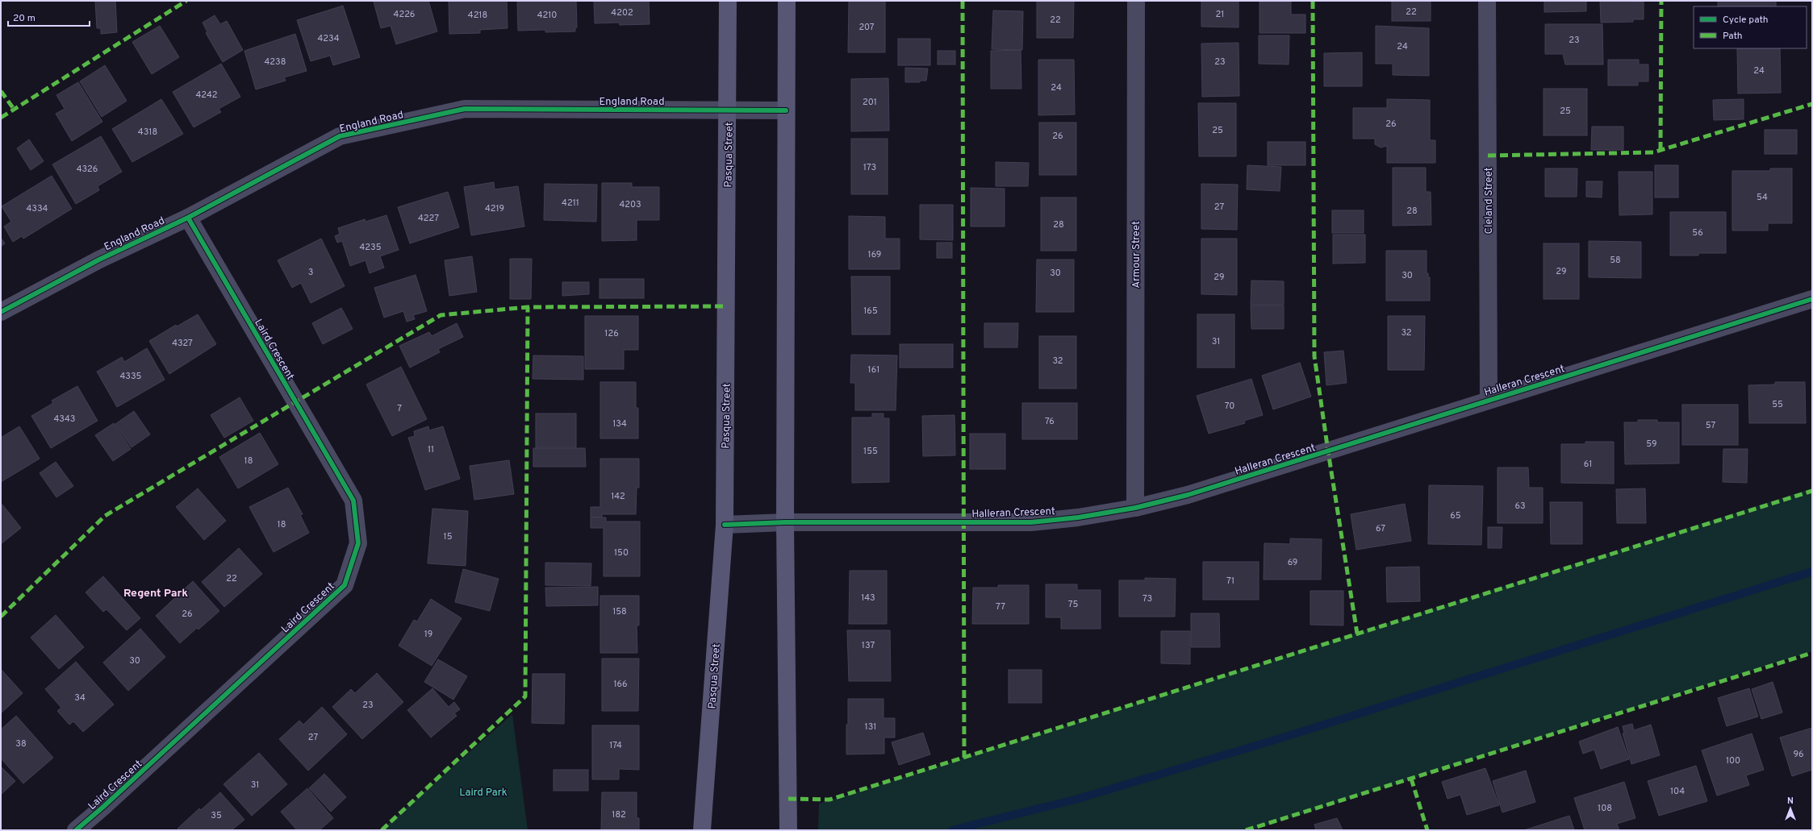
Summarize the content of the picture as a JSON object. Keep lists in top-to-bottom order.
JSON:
{
  "streets": {
    "main road": ["Pasqua Street"],
    "street": [
      "England Road",
      "Cleland Street",
      "Armour Street",
      "Laird Crescent",
      "Halleran Crescent"
    ]
  },
  "crossings": [
    ["England Road", "Pasqua Street"],
    ["England Road", "Laird Crescent"],
    ["Pasqua Street", "Halleran Crescent"],
    ["Cleland Street", "Halleran Crescent"],
    ["Armour Street", "Halleran Crescent"]
  ],
  "districts": ["Regent Park"],
  "parks": ["Laird Park"],
  "house_numbers": [
    "22",
    "4202",
    "4226",
    "21",
    "4218",
    "4210",
    "22",
    "207",
    "4234",
    "23",
    "24",
    "4238",
    "23",
    "24",
    "24",
    "4242",
    "201",
    "25",
    "26",
    "25",
    "4318",
    "26",
    "173",
    "4326",
    "54",
    "4211",
    "4203",
    "27",
    "4334",
    "4219",
    "28",
    "4227",
    "28",
    "56",
    "4235",
    "169",
    "58",
    "29",
    "3",
    "30",
    "30",
    "29",
    "165",
    "32",
    "126",
    "31",
    "4327",
    "32",
    "161",
    "4335",
    "55",
    "70",
    "7",
    "4343",
    "76",
    "134",
    "57",
    "59",
    "11",
    "155",
    "18",
    "61",
    "142",
    "63",
    "65",
    "18",
    "67",
    "15",
    "150",
    "69",
    "22",
    "71",
    "143",
    "73",
    "75",
    "77",
    "158",
    "26",
    "19",
    "137",
    "30",
    "166",
    "34",
    "23",
    "131",
    "27",
    "38",
    "174",
    "96",
    "100",
    "31",
    "104",
    "108",
    "182",
    "35"
  ],
  "legend": ["Cycle path", "Path"],
  "scale_bar": "20 m",
  "north": "top"
}
